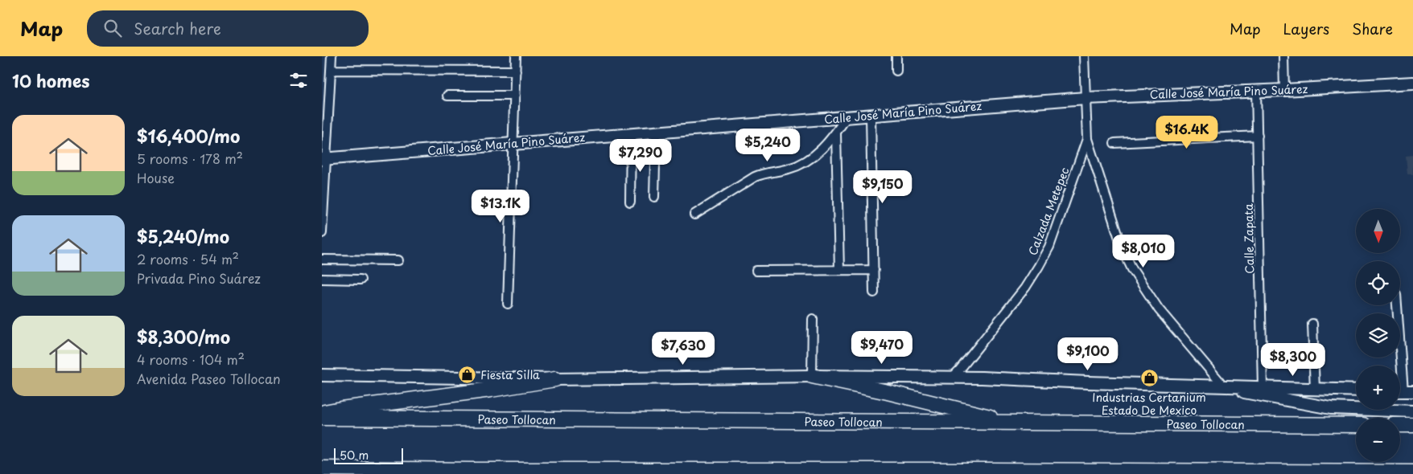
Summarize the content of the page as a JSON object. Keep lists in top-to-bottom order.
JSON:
{
  "streets": {
    "highway": ["Paseo Tollocan"],
    "main road": ["Calle José María Pino Suárez"],
    "street": ["Calzada Metepec", "Calle Zapata"]
  },
  "crossings": [
    ["Calle José María Pino Suárez", "Calzada Metepec"],
    ["Calle José María Pino Suárez", "Calle Zapata"]
  ],
  "places": {
    "shop": ["Fiesta Silla", "Industrias Certanium Estado De Mexico"]
  },
  "scale_bar": "50 m",
  "north": "bottom",
  "page": {
    "header": "Map",
    "search": "Search here",
    "nav": ["Map", "Layers", "Share"],
    "heading": "10 homes",
    "list": [
      {
        "name": "$16,400/mo",
        "note": "5 rooms · 178 m² · House"
      },
      {
        "name": "$5,240/mo",
        "note": "2 rooms · 54 m² · Privada Pino Suárez"
      },
      {
        "name": "$8,300/mo",
        "note": "4 rooms · 104 m² · Avenida Paseo Tollocan"
      }
    ],
    "price": [
      "$16.4K",
      "$5,240",
      "$7,290",
      "$9,150",
      "$13.1K",
      "$8,010",
      "$9,470",
      "$7,630",
      "$9,100",
      "$8,300"
    ],
    "map_buttons": ["+", "−"],
    "scale": "50 m"
  }
}
